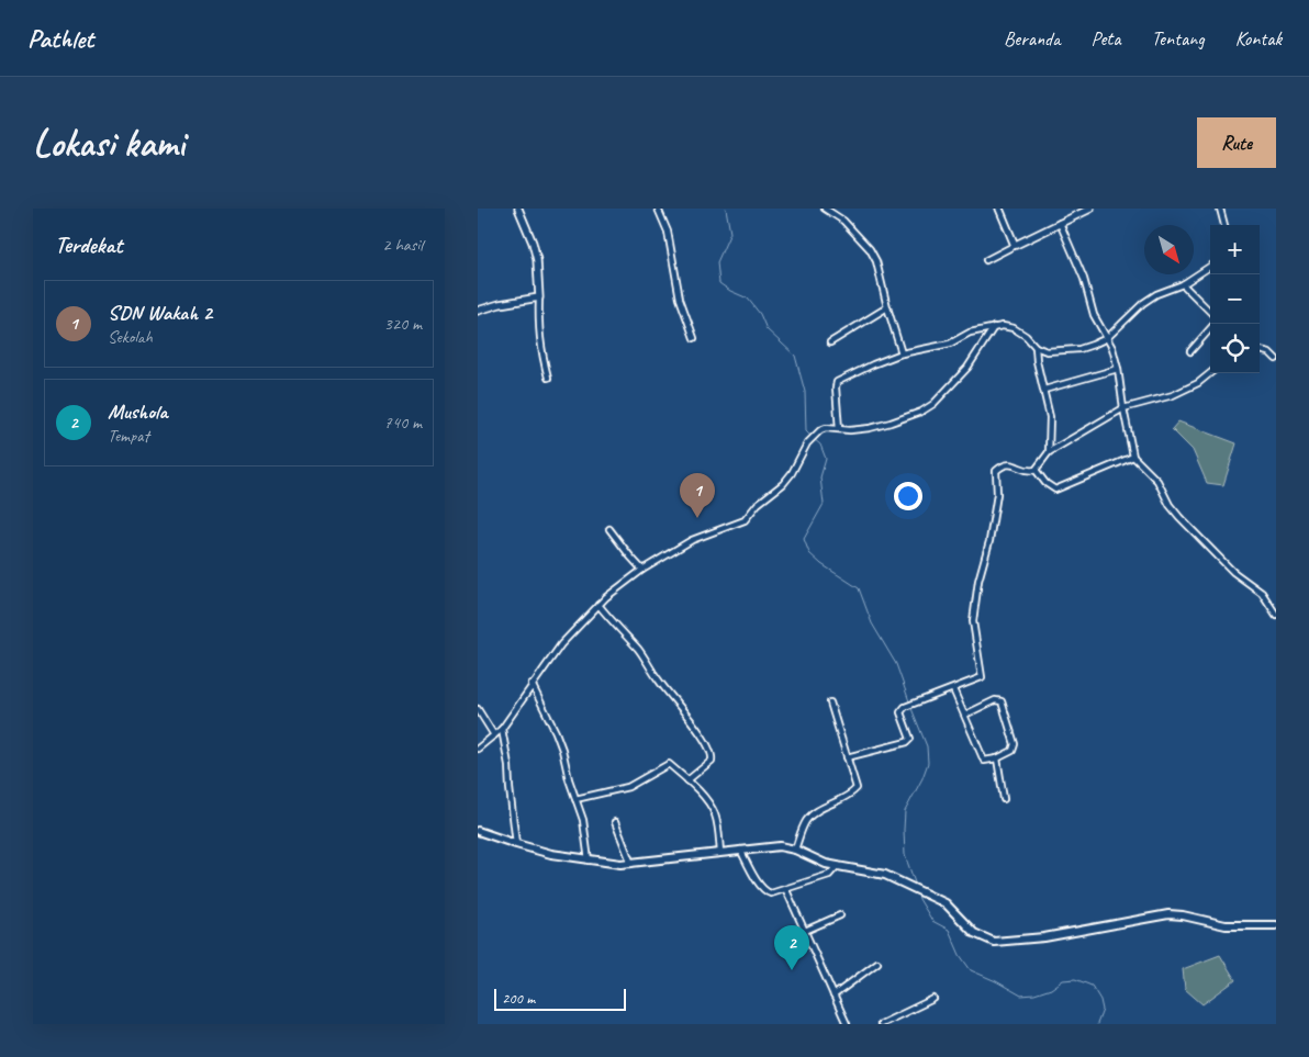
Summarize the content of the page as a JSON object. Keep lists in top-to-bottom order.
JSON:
{
  "scale_bar": "200 m",
  "north": "bottom right",
  "page": {
    "header": "Pathlet",
    "nav": [
      "Beranda",
      "Peta",
      "Tentang",
      "Kontak"
    ],
    "buttons": "Rute",
    "title": "Lokasi kami",
    "heading": ["Terdekat", "2 hasil"],
    "map_buttons": ["+", "−"],
    "list": [
      {
        "mark": "1",
        "name": "SDN Wakah 2",
        "note": "Sekolah",
        "value": "320 m"
      },
      {
        "mark": "2",
        "name": "Mushola",
        "note": "Tempat",
        "value": "740 m"
      }
    ],
    "pins": ["1", "2"],
    "scale": "200 m"
  }
}
